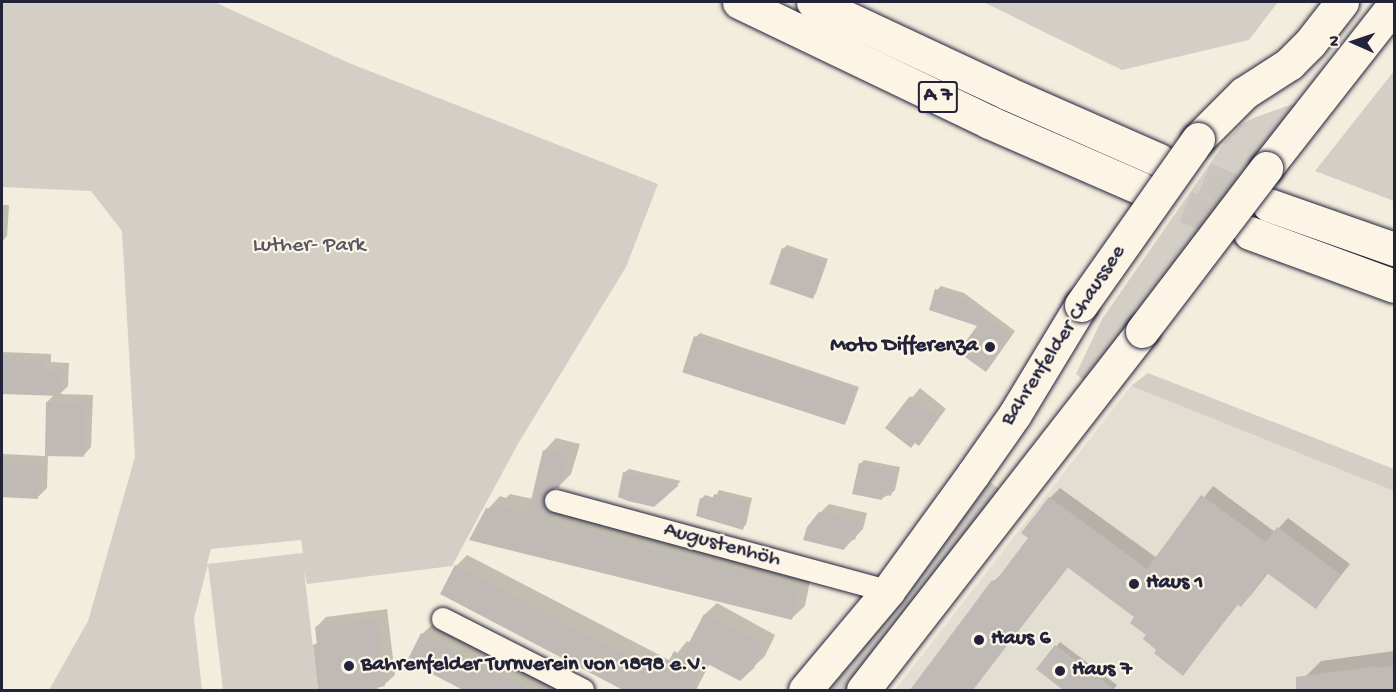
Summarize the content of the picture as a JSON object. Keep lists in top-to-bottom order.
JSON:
{
  "streets": {
    "main road": ["A 7", "Bahrenfelder Chaussee"],
    "street": ["Augustenhöh"]
  },
  "crossings": [
    ["Bahrenfelder Chaussee", "Augustenhöh"]
  ],
  "parks": ["Luther- Park"],
  "places": [
    "Moto Differenza",
    "Haus 1",
    "Haus 6",
    "Bahrenfelder Turnverein von 1898 e.V.",
    "Haus 7"
  ],
  "north": "left"
}
